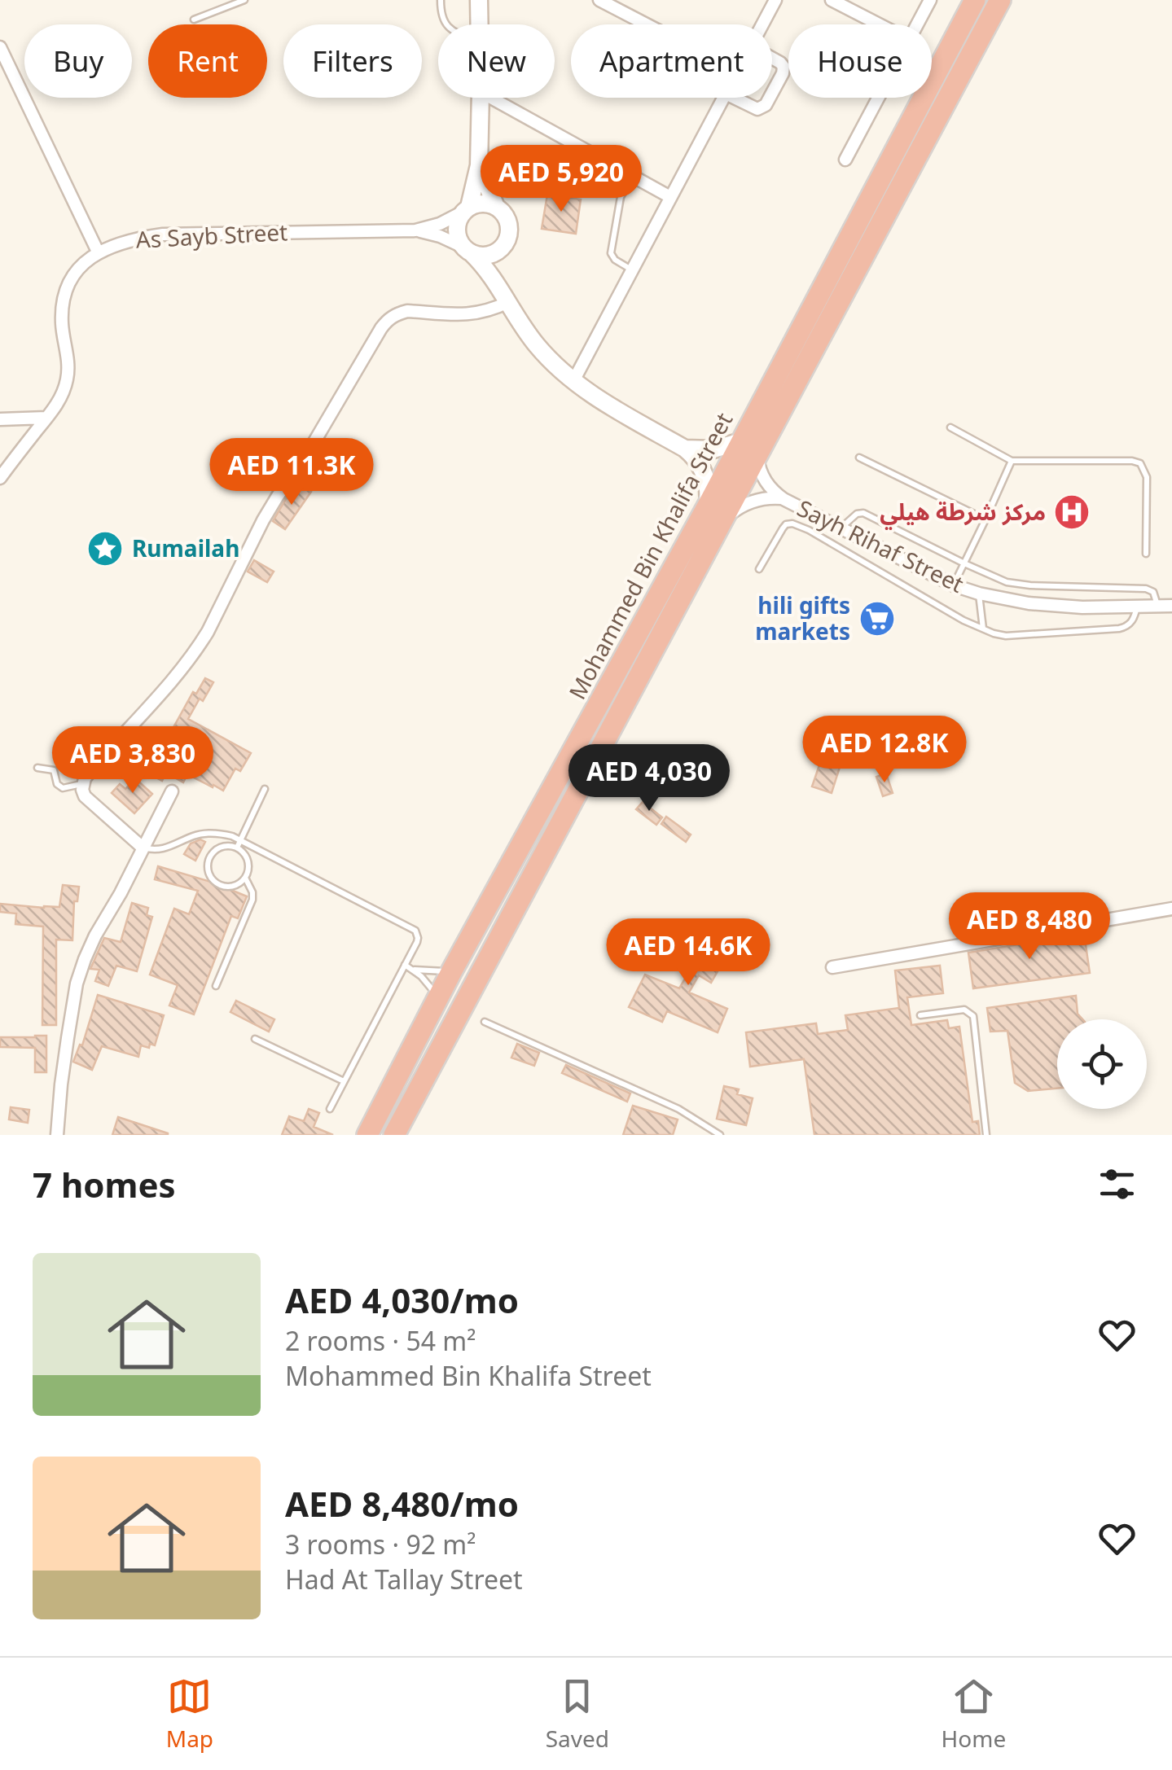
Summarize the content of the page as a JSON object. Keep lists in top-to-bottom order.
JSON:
{
  "streets": {
    "highway": ["Mohammed Bin Khalifa Street"],
    "street": ["As Sayb Street", "Sayh Rihaf Street"]
  },
  "crossings": [
    ["Sayh Rihaf Street", "Mohammed Bin Khalifa Street"]
  ],
  "places": {
    "hospital": ["مركز شرطة هيلي"],
    "place": ["Rumailah"],
    "supermarket": ["hili gifts markets"]
  },
  "page": {
    "chip": [
      "Buy",
      "Rent",
      "Filters",
      "New",
      "Apartment",
      "House"
    ],
    "price": [
      "AED 5,920",
      "AED 11.3K",
      "AED 12.8K",
      "AED 3,830",
      "AED 4,030",
      "AED 8,480",
      "AED 14.6K"
    ],
    "heading": "7 homes",
    "list": [
      {
        "name": "AED 4,030/mo",
        "note": "2 rooms · 54 m² · Mohammed Bin Khalifa Street"
      },
      {
        "name": "AED 8,480/mo",
        "note": "3 rooms · 92 m² · Had At Tallay Street"
      }
    ],
    "tabs": ["Map", "Saved", "Home"]
  }
}
